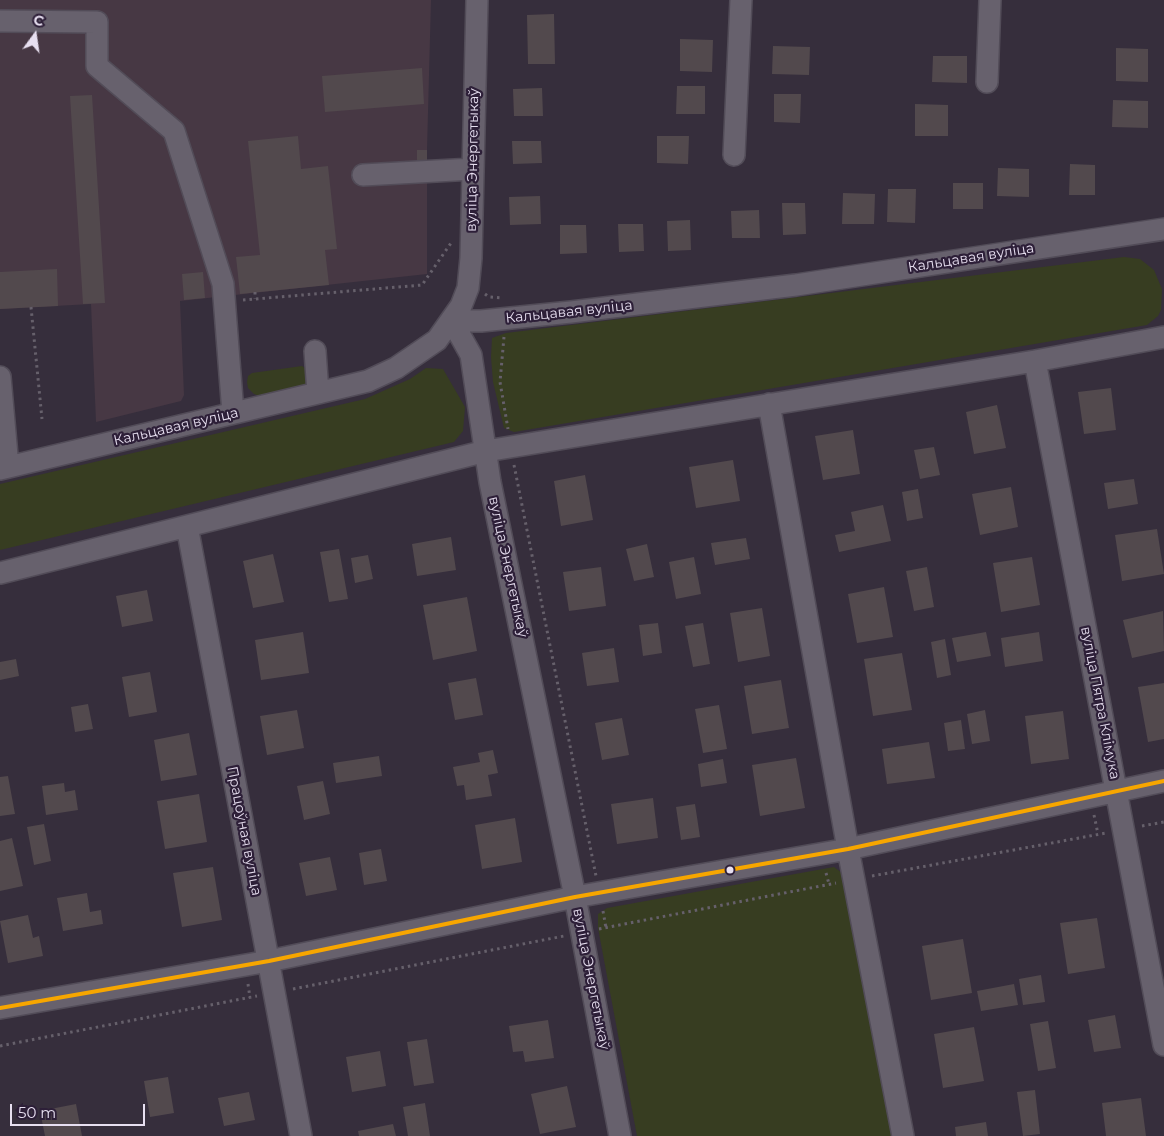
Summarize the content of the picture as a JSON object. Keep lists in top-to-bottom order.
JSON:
{
  "streets": {
    "street": [
      "вуліца Энергетыкаў",
      "Кальцавая вуліца",
      "вуліца Пятра Клімука",
      "Працоўная вуліца"
    ]
  },
  "crossings": [
    ["вуліца Энергетыкаў", "Кальцавая вуліца"]
  ],
  "scale_bar": "50 m",
  "north": "top"
}
